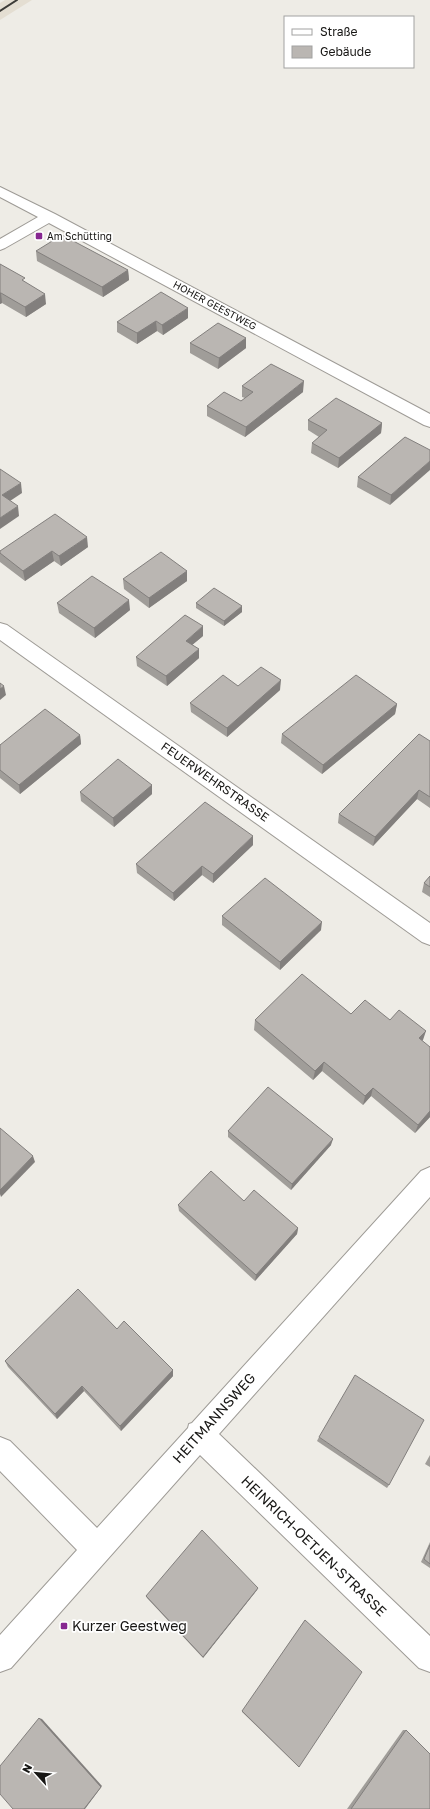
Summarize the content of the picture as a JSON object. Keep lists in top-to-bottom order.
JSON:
{
  "streets": {
    "street": [
      "HOHER GEESTWEG",
      "FEUERWEHRSTRASSE",
      "HEITMANNSWEG",
      "HEINRICH-OETJEN-STRASSE"
    ]
  },
  "crossings": [
    ["HEITMANNSWEG", "HEINRICH-OETJEN-STRASSE"]
  ],
  "places": {
    "transit": ["Am Schütting", "Kurzer Geestweg"]
  },
  "legend": ["Straße", "Gebäude"],
  "north": "top left"
}
